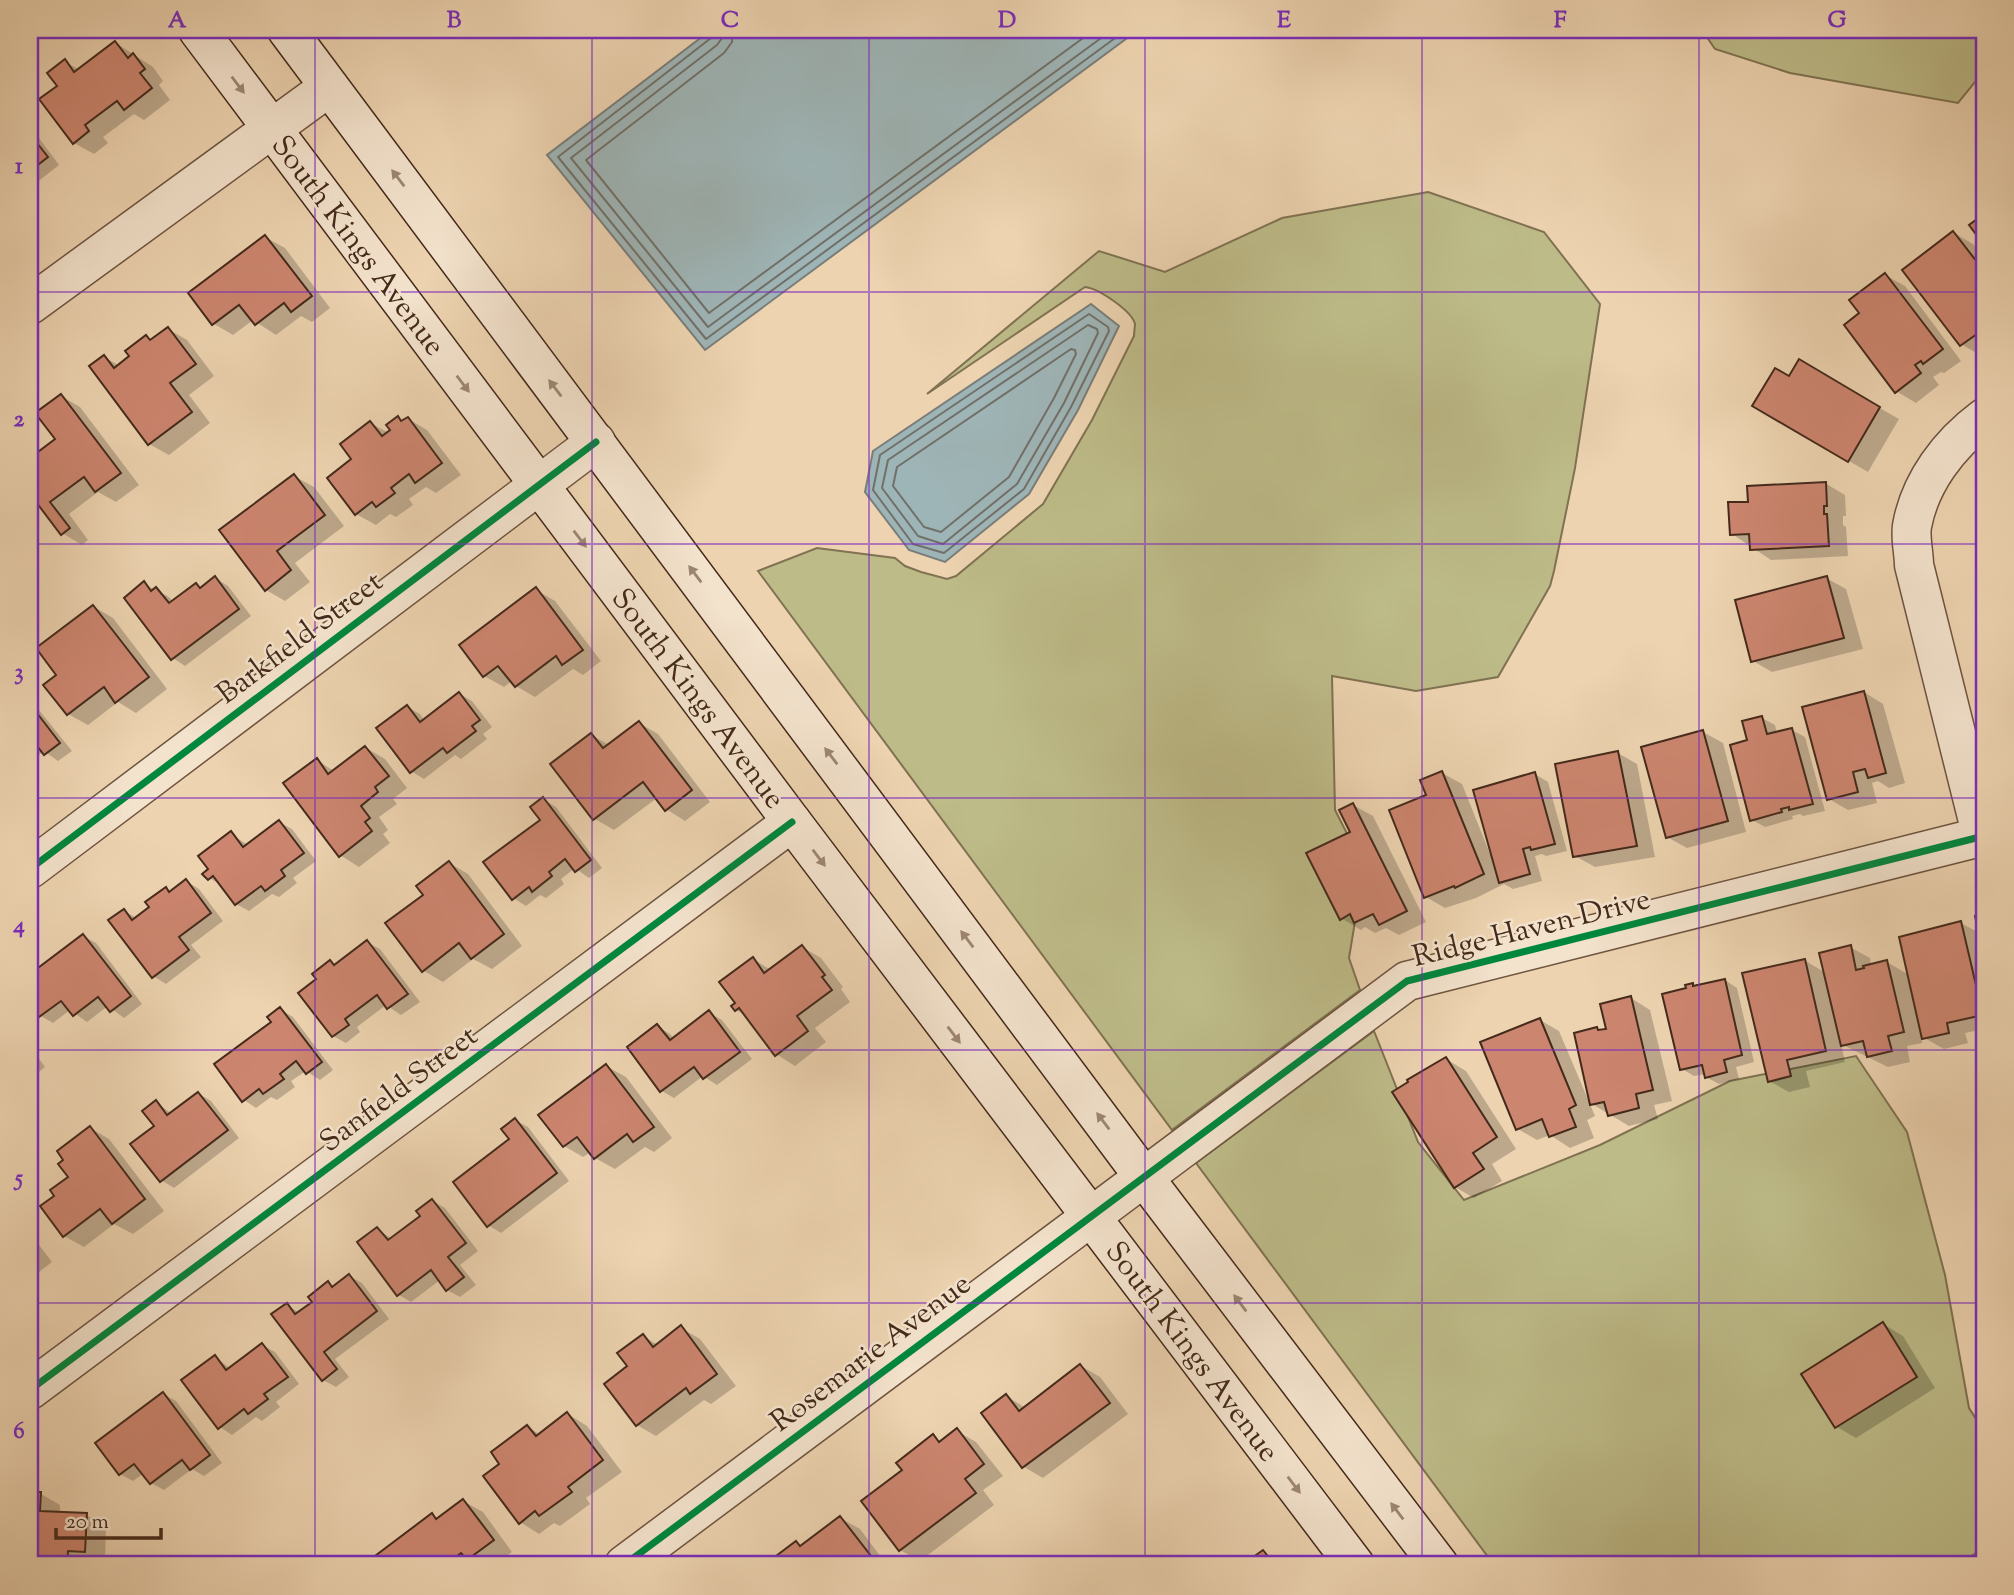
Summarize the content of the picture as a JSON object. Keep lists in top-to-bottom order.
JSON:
{
  "streets": {
    "street": [
      "South Kings Avenue",
      "Barkfield Street",
      "Ridge Haven Drive",
      "Sanfield Street",
      "Rosemarie Avenue"
    ]
  },
  "crossings": [
    ["South Kings Avenue", "Barkfield Street"],
    ["South Kings Avenue", "Sanfield Street"],
    ["South Kings Avenue", "Rosemarie Avenue"],
    ["Ridge Haven Drive", "Rosemarie Avenue"]
  ],
  "scale_bar": "20 m",
  "grid": {
    "columns": [
      "A",
      "B",
      "C",
      "D",
      "E",
      "F",
      "G"
    ],
    "rows": [
      "1",
      "2",
      "3",
      "4",
      "5",
      "6"
    ]
  }
}
